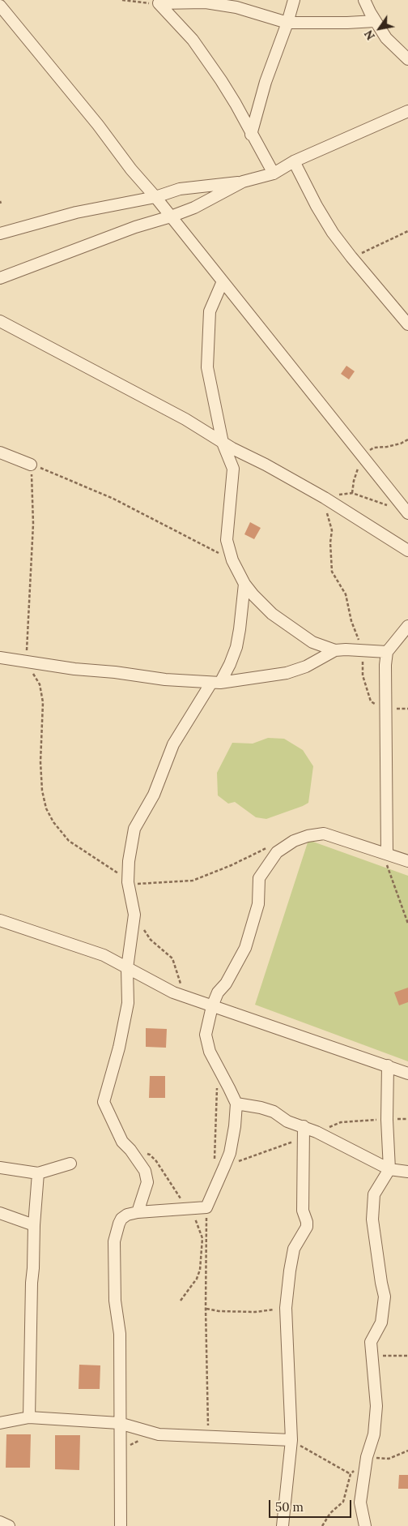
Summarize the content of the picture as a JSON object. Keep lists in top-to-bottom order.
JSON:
{
  "scale_bar": "50 m",
  "north": "bottom left"
}
